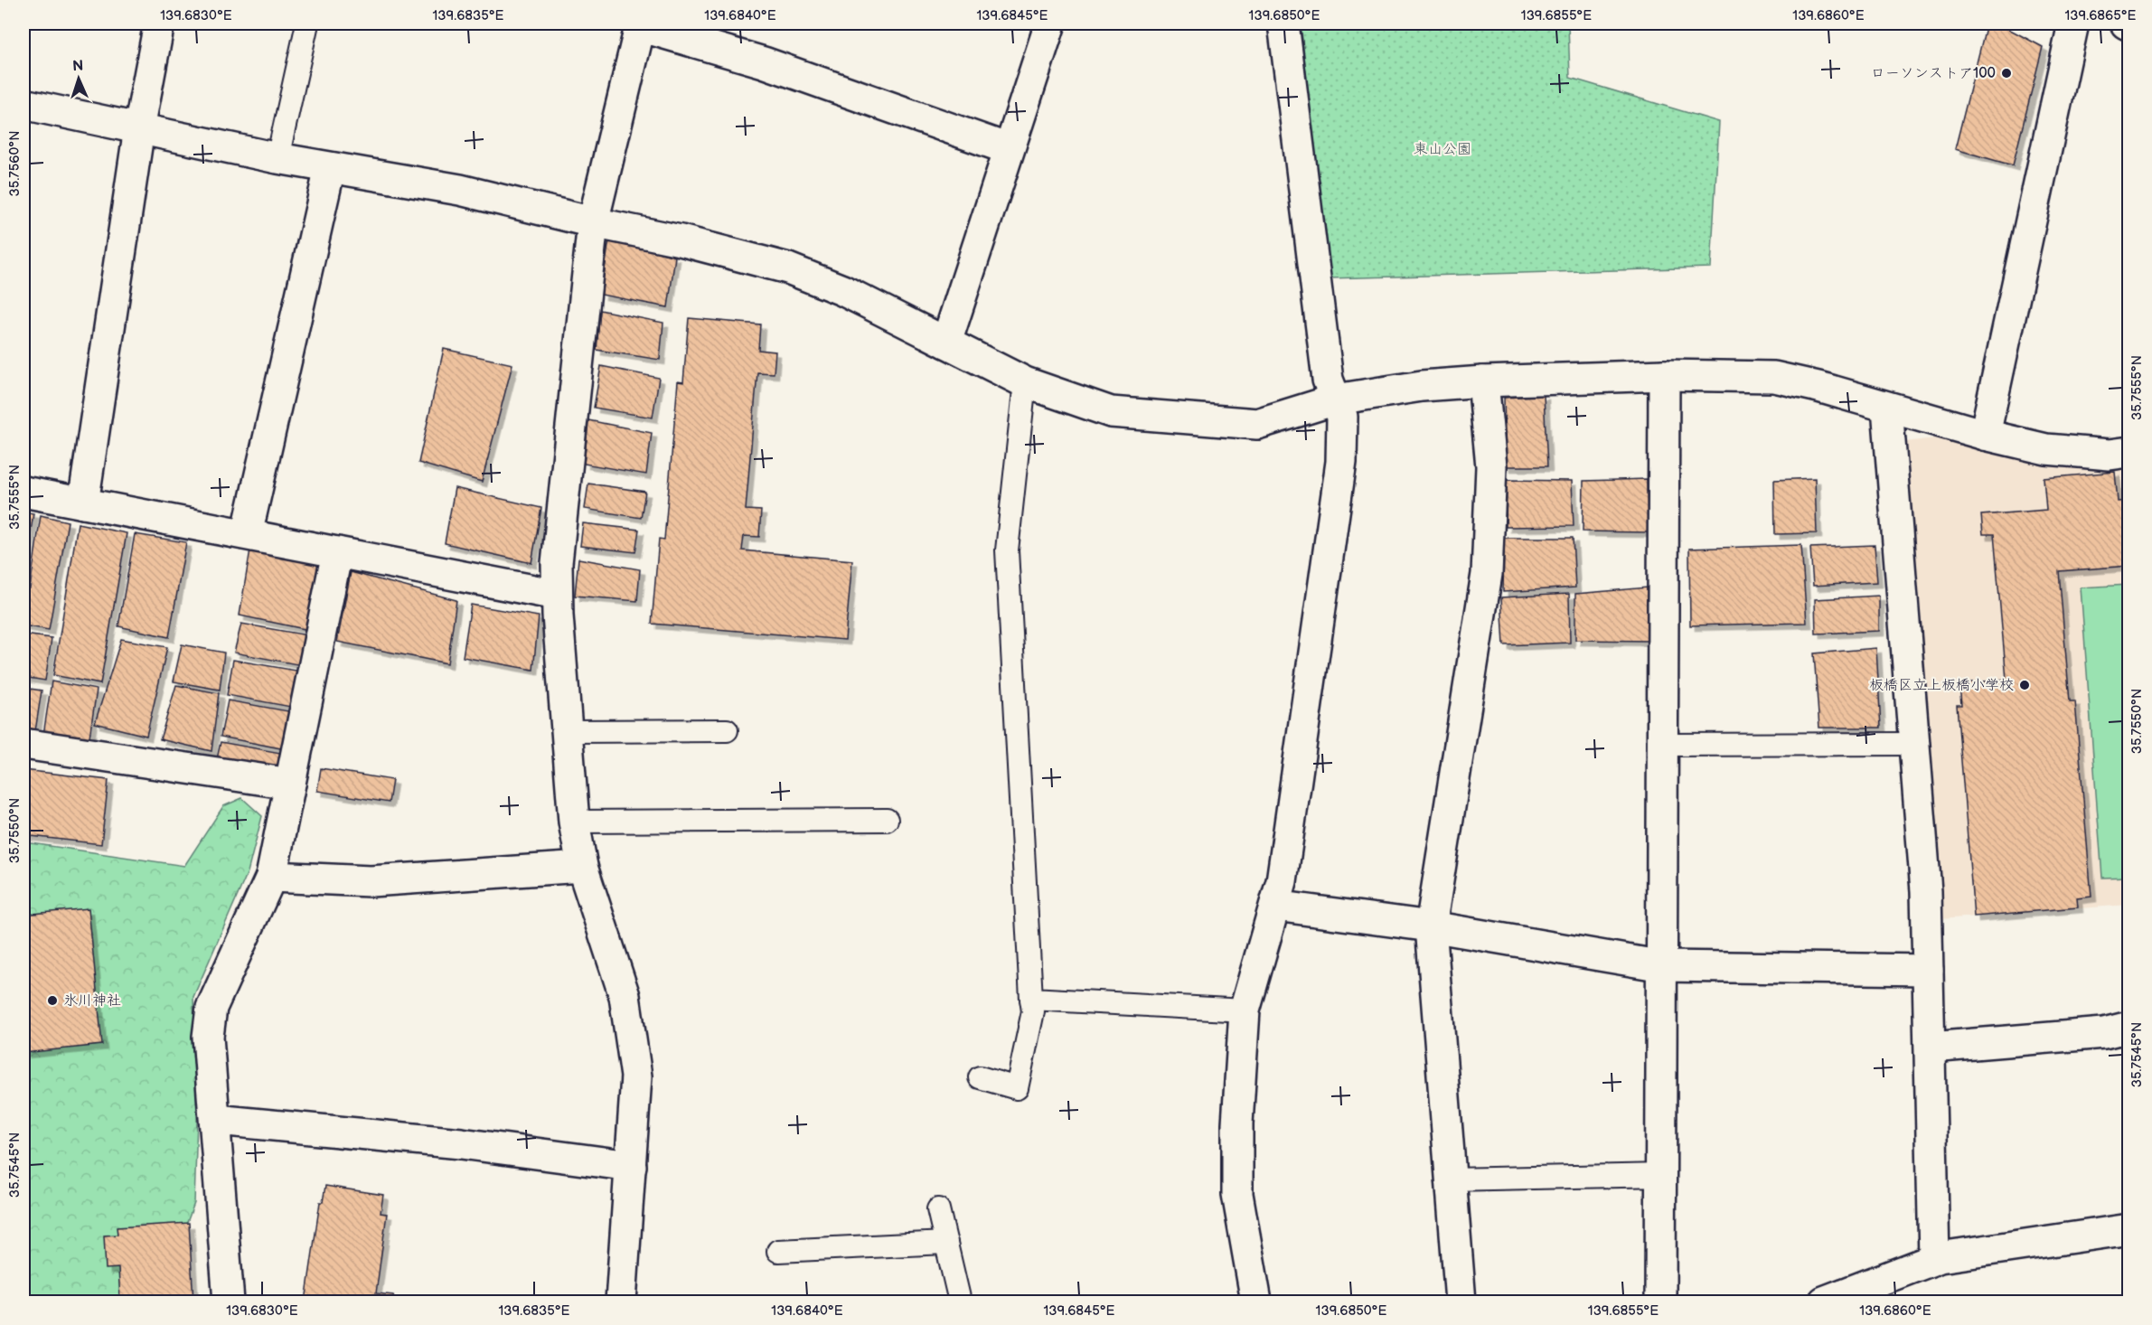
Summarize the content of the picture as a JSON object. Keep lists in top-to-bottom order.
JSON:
{
  "parks": ["東山公園"],
  "places": ["ローソンストア100", "板橋区立上板橋小学校", "氷川神社"],
  "north": "top",
  "coordinates": [
    "139.6830°E",
    "139.6835°E",
    "139.6840°E",
    "139.6845°E",
    "139.6850°E",
    "139.6855°E",
    "139.6860°E",
    "139.6865°E",
    "35.7560°N",
    "35.7555°N",
    "35.7550°N",
    "35.7545°N"
  ]
}
